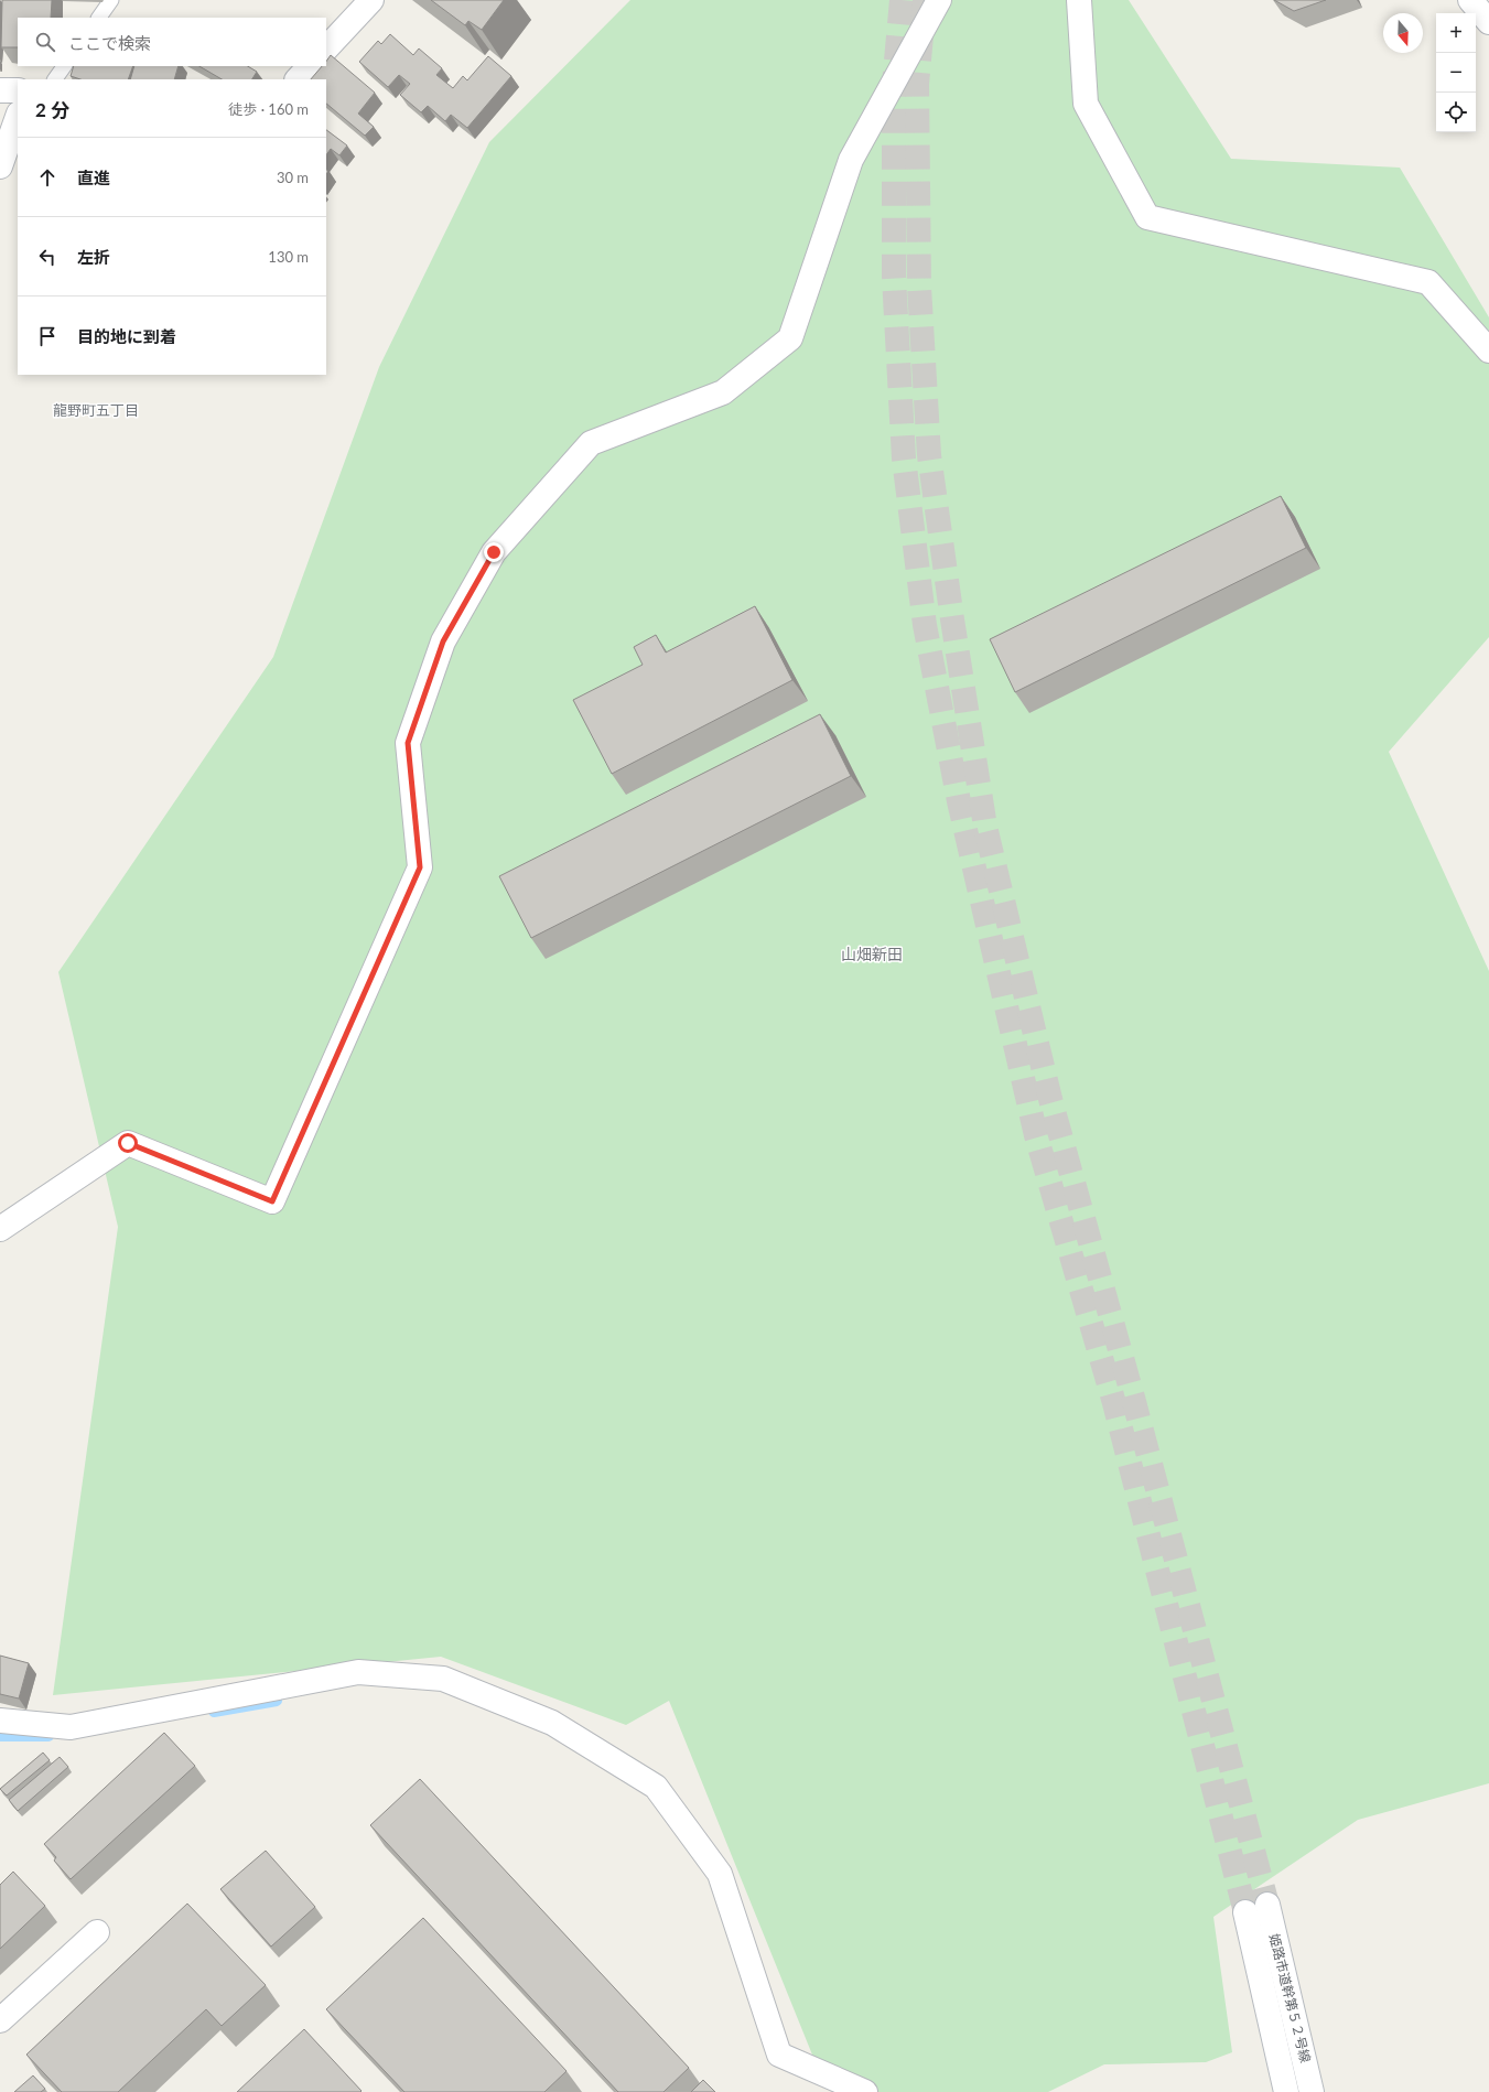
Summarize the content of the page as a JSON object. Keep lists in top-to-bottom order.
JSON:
{
  "streets": {
    "street": ["姫路市道幹第５２号線"]
  },
  "districts": ["龍野町五丁目", "山畑新田"],
  "north": "bottom",
  "page": {
    "map_buttons": ["+", "−"],
    "search": "ここで検索",
    "heading": ["2 分", "徒歩 · 160 m"],
    "list": [
      ["直進", "30 m"],
      ["左折", "130 m"],
      "目的地に到着"
    ]
  }
}
